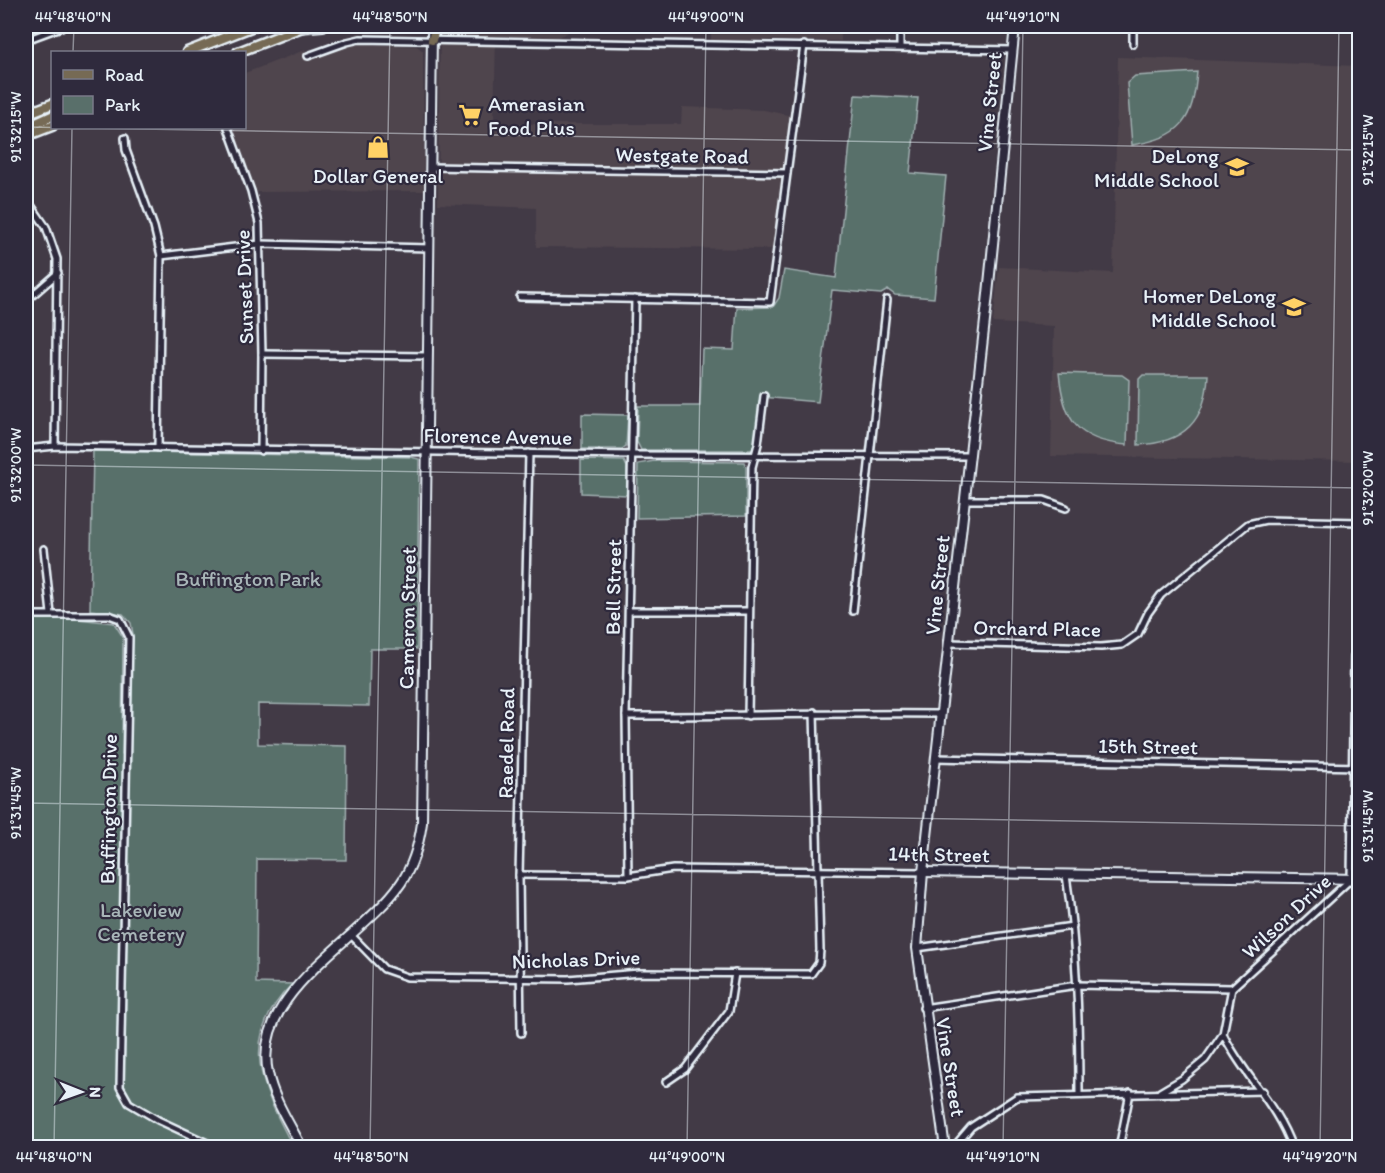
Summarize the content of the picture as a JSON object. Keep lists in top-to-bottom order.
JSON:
{
  "streets": {
    "street": [
      "Vine Street",
      "Westgate Road",
      "Sunset Drive",
      "Florence Avenue",
      "Bell Street",
      "Cameron Street",
      "Orchard Place",
      "Raedel Road",
      "15th Street",
      "Buffington Drive",
      "14th Street",
      "Wilson Drive",
      "Nicholas Drive"
    ]
  },
  "crossings": [
    ["Vine Street", "Florence Avenue"],
    ["Vine Street", "Orchard Place"],
    ["Vine Street", "15th Street"],
    ["Vine Street", "14th Street"],
    ["Westgate Road", "Cameron Street"],
    ["Sunset Drive", "Florence Avenue"],
    ["Florence Avenue", "Bell Street"],
    ["Florence Avenue", "Cameron Street"],
    ["Florence Avenue", "Raedel Road"],
    ["Bell Street", "14th Street"],
    ["Cameron Street", "Nicholas Drive"],
    ["Raedel Road", "14th Street"],
    ["Raedel Road", "Nicholas Drive"],
    ["15th Street", "Wilson Drive"],
    ["14th Street", "Wilson Drive"],
    ["14th Street", "Nicholas Drive"]
  ],
  "parks": ["Buffington Park", "Lakeview Cemetery"],
  "places": {
    "supermarket": ["Amerasian Food Plus"],
    "shop": ["Dollar General"],
    "school or university": ["DeLong Middle School", "Homer DeLong Middle School"]
  },
  "legend": ["Road", "Park"],
  "north": "right",
  "coordinates": [
    "44°48'40\"N",
    "44°48'50\"N",
    "44°49'00\"N",
    "44°49'10\"N",
    "91°32'15\"W",
    "91°32'00\"W",
    "91°31'45\"W",
    "44°49'20\"N"
  ]
}
